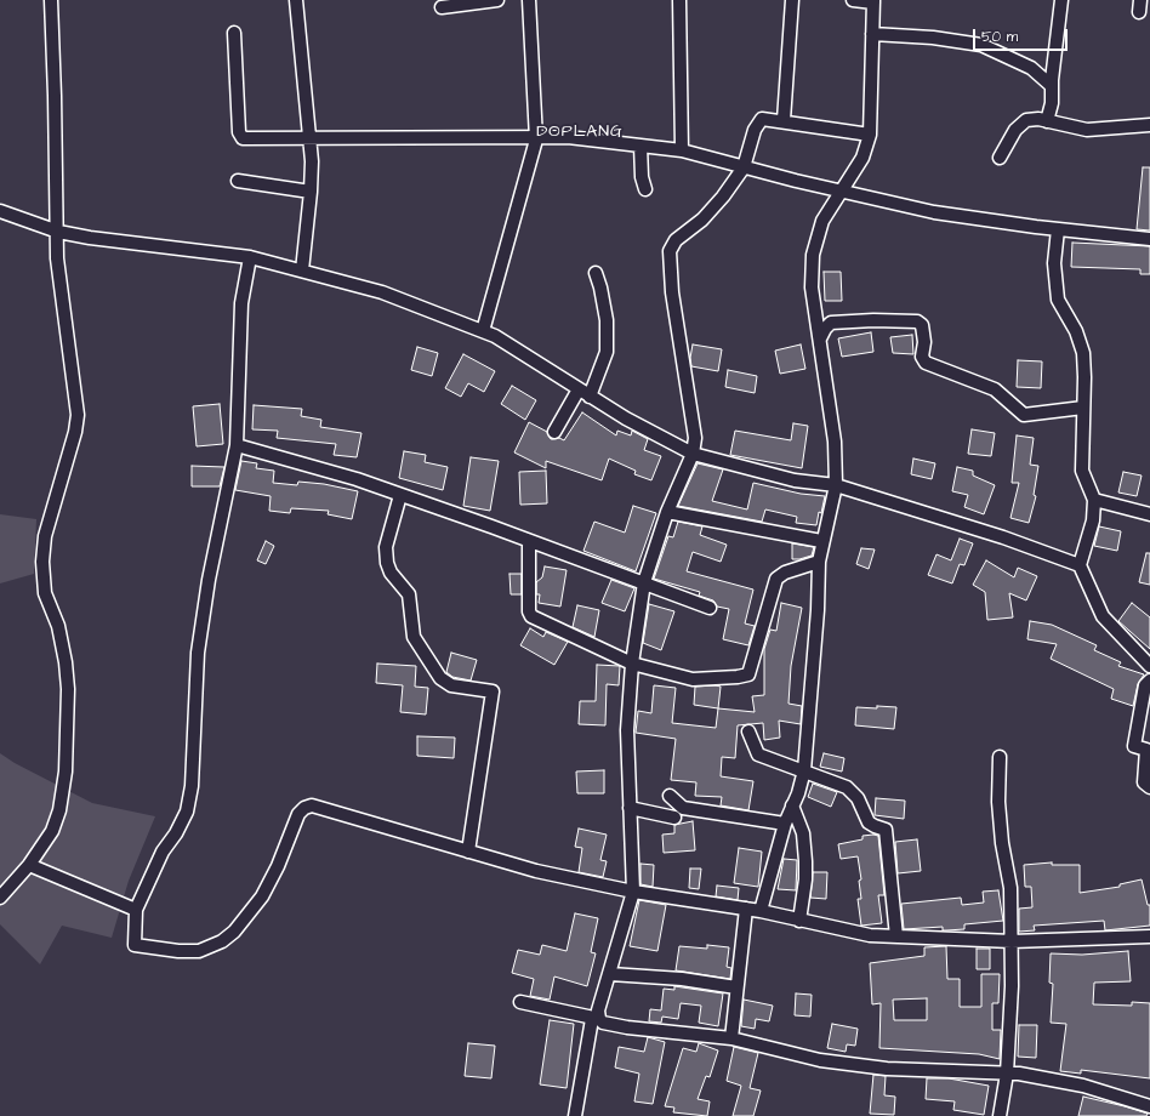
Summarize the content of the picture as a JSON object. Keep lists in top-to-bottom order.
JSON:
{
  "districts": ["DOPLANG"],
  "scale_bar": "50 m"
}
